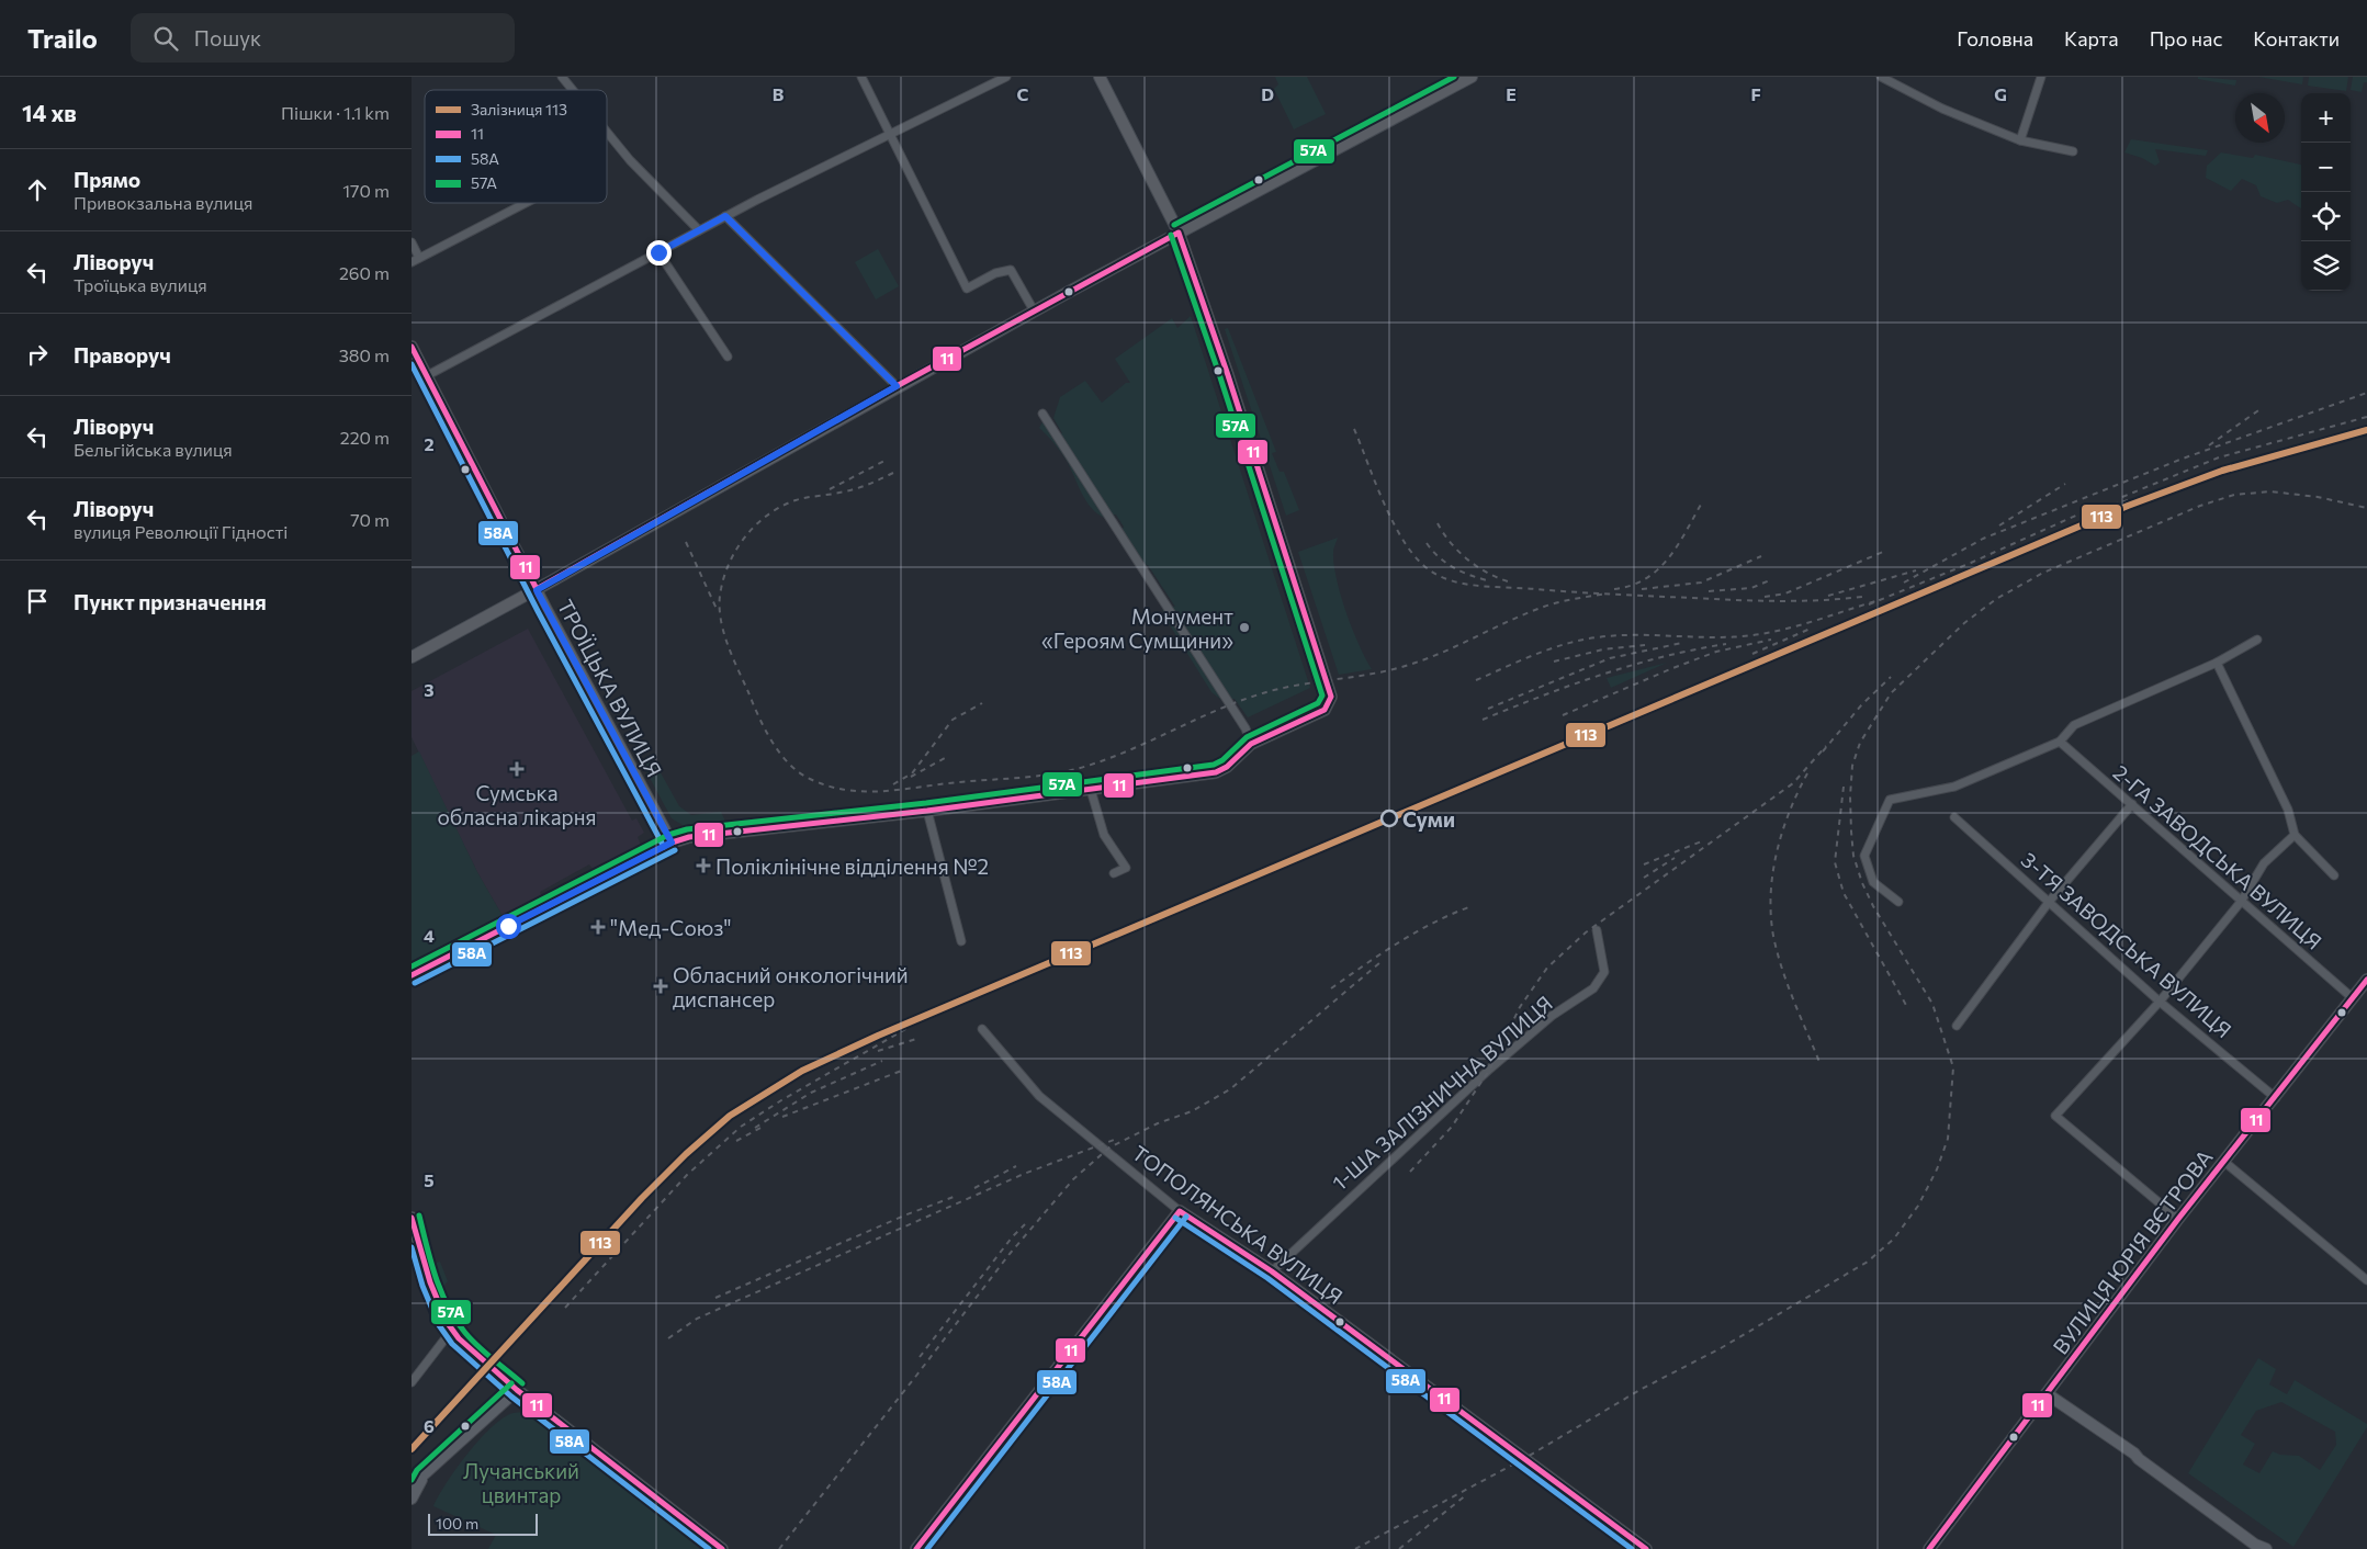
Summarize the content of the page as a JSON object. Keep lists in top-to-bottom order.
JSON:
{
  "streets": {
    "main road": ["ТРОЇЦЬКА ВУЛИЦЯ", "ТОПОЛЯНСЬКА ВУЛИЦЯ", "ВУЛИЦЯ ЮРІЯ ВЄТРОВА"],
    "street": ["2-ГА ЗАВОДСЬКА ВУЛИЦЯ", "3-ТЯ ЗАВОДСЬКА ВУЛИЦЯ", "1-ША ЗАЛІЗНИЧНА ВУЛИЦЯ"]
  },
  "crossings": [
    ["2-ГА ЗАВОДСЬКА ВУЛИЦЯ", "ВУЛИЦЯ ЮРІЯ ВЄТРОВА"],
    ["3-ТЯ ЗАВОДСЬКА ВУЛИЦЯ", "ВУЛИЦЯ ЮРІЯ ВЄТРОВА"],
    ["1-ША ЗАЛІЗНИЧНА ВУЛИЦЯ", "ТОПОЛЯНСЬКА ВУЛИЦЯ"]
  ],
  "parks": ["Лучанський цвинтар"],
  "places": {
    "other": ["Монумент «Героям Сумщини»", "Суми"],
    "health": [
      "Сумська обласна лікарня",
      "Поліклінічне відділення №2",
      "\"Мед-Союз\"",
      "Обласний онкологічний диспансер"
    ]
  },
  "lines": [
    "transit line 57А",
    "transit line 11",
    "transit line 58А",
    "rail line 113"
  ],
  "legend": [
    "Залізниця 113",
    "11",
    "58А",
    "57А"
  ],
  "scale_bar": "100 m",
  "north": "bottom right",
  "page": {
    "header": "Trailo",
    "search": "Пошук",
    "nav": [
      "Головна",
      "Карта",
      "Про нас",
      "Контакти"
    ],
    "heading": ["14 хв", "Пішки · 1.1 km"],
    "map_buttons": ["+", "−"],
    "list": [
      ["Прямо", "Привокзальна вулиця", "170 m"],
      ["Ліворуч", "Троїцька вулиця", "260 m"],
      ["Праворуч", "380 m"],
      ["Ліворуч", "Бельгійська вулиця", "220 m"],
      ["Ліворуч", "вулиця Революції Гідності", "70 m"],
      "Пункт призначення"
    ],
    "scale": "100 m"
  },
  "grid": {
    "columns": [
      "B",
      "C",
      "D",
      "E",
      "F",
      "G"
    ],
    "rows": [
      "2",
      "3",
      "4",
      "5",
      "6"
    ]
  }
}
